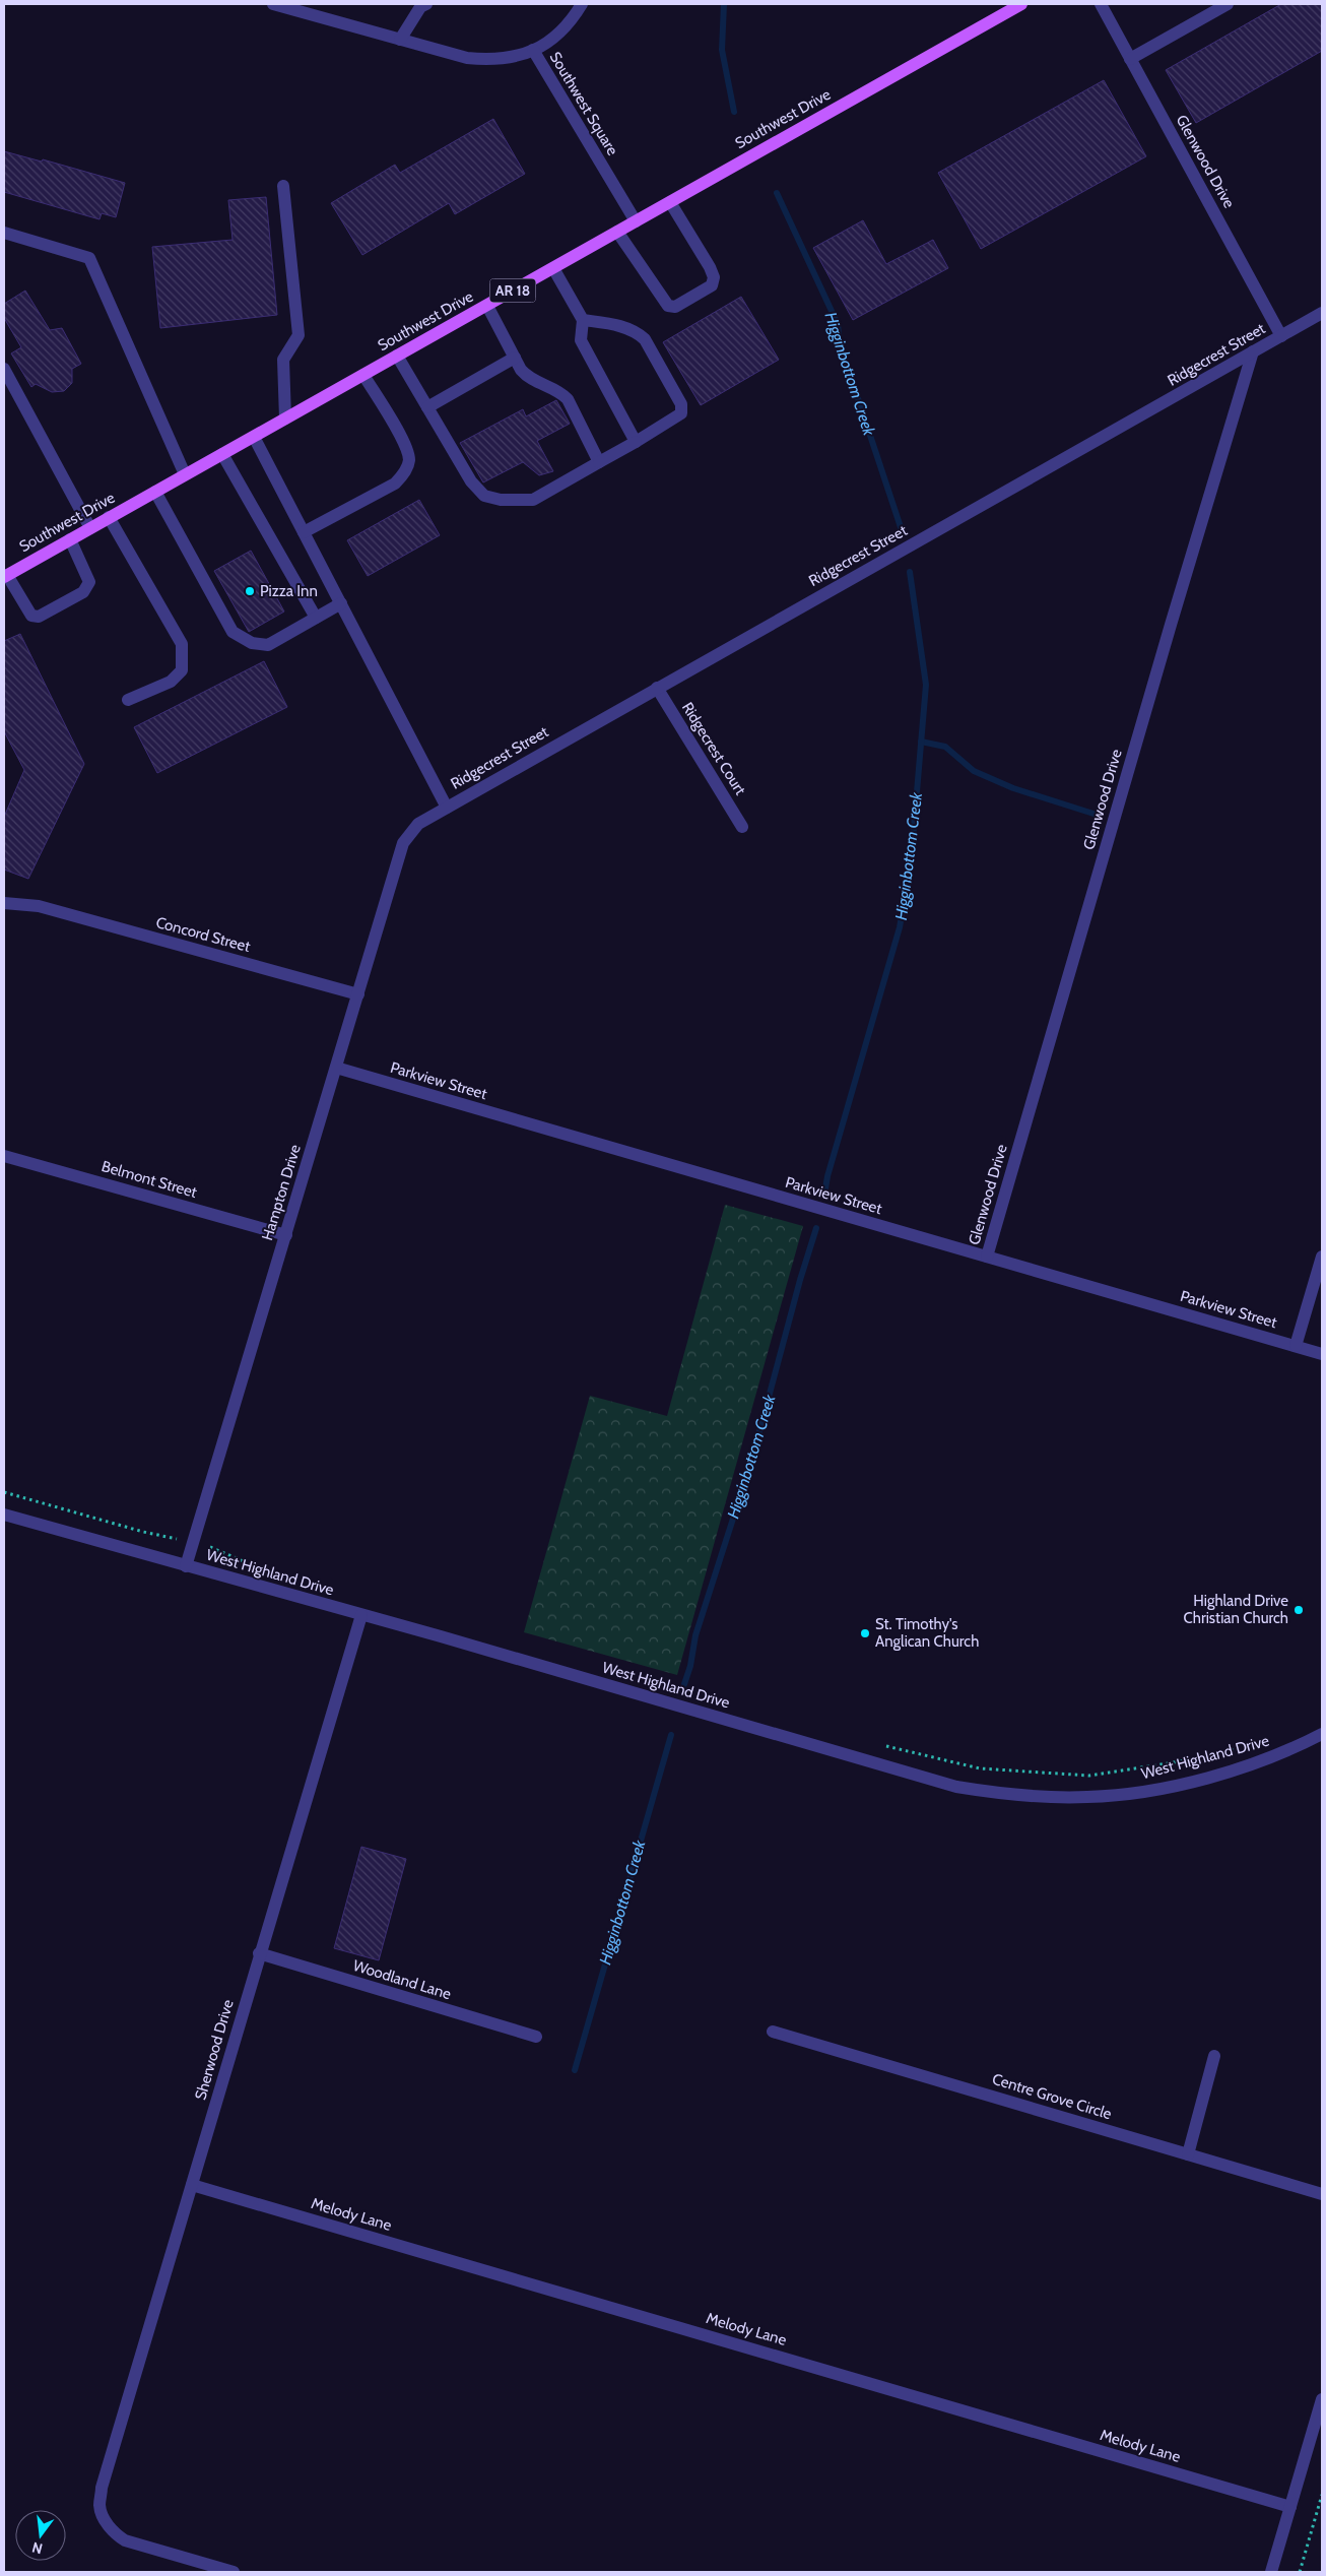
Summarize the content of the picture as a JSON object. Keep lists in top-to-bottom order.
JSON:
{
  "streets": {
    "main road": ["Southwest Drive", "AR 18"],
    "street": [
      "Southwest Square",
      "Glenwood Drive",
      "Ridgecrest Street",
      "Ridgecrest Court",
      "Concord Street",
      "Parkview Street",
      "Belmont Street",
      "Hampton Drive",
      "West Highland Drive",
      "Woodland Lane",
      "Sherwood Drive",
      "Centre Grove Circle",
      "Melody Lane"
    ]
  },
  "crossings": [
    ["Southwest Square", "Southwest Drive"],
    ["Glenwood Drive", "Ridgecrest Street"],
    ["Glenwood Drive", "Parkview Street"],
    ["Ridgecrest Street", "Ridgecrest Court"],
    ["Ridgecrest Street", "Hampton Drive"],
    ["Concord Street", "Hampton Drive"],
    ["Parkview Street", "Hampton Drive"],
    ["Belmont Street", "Hampton Drive"],
    ["Hampton Drive", "West Highland Drive"],
    ["West Highland Drive", "Sherwood Drive"],
    ["Woodland Lane", "Sherwood Drive"],
    ["Sherwood Drive", "Melody Lane"]
  ],
  "water": ["Higginbottom Creek"],
  "places": ["Pizza Inn", "Highland Drive Christian Church", "St. Timothy's Anglican Church"],
  "north": "bottom"
}
